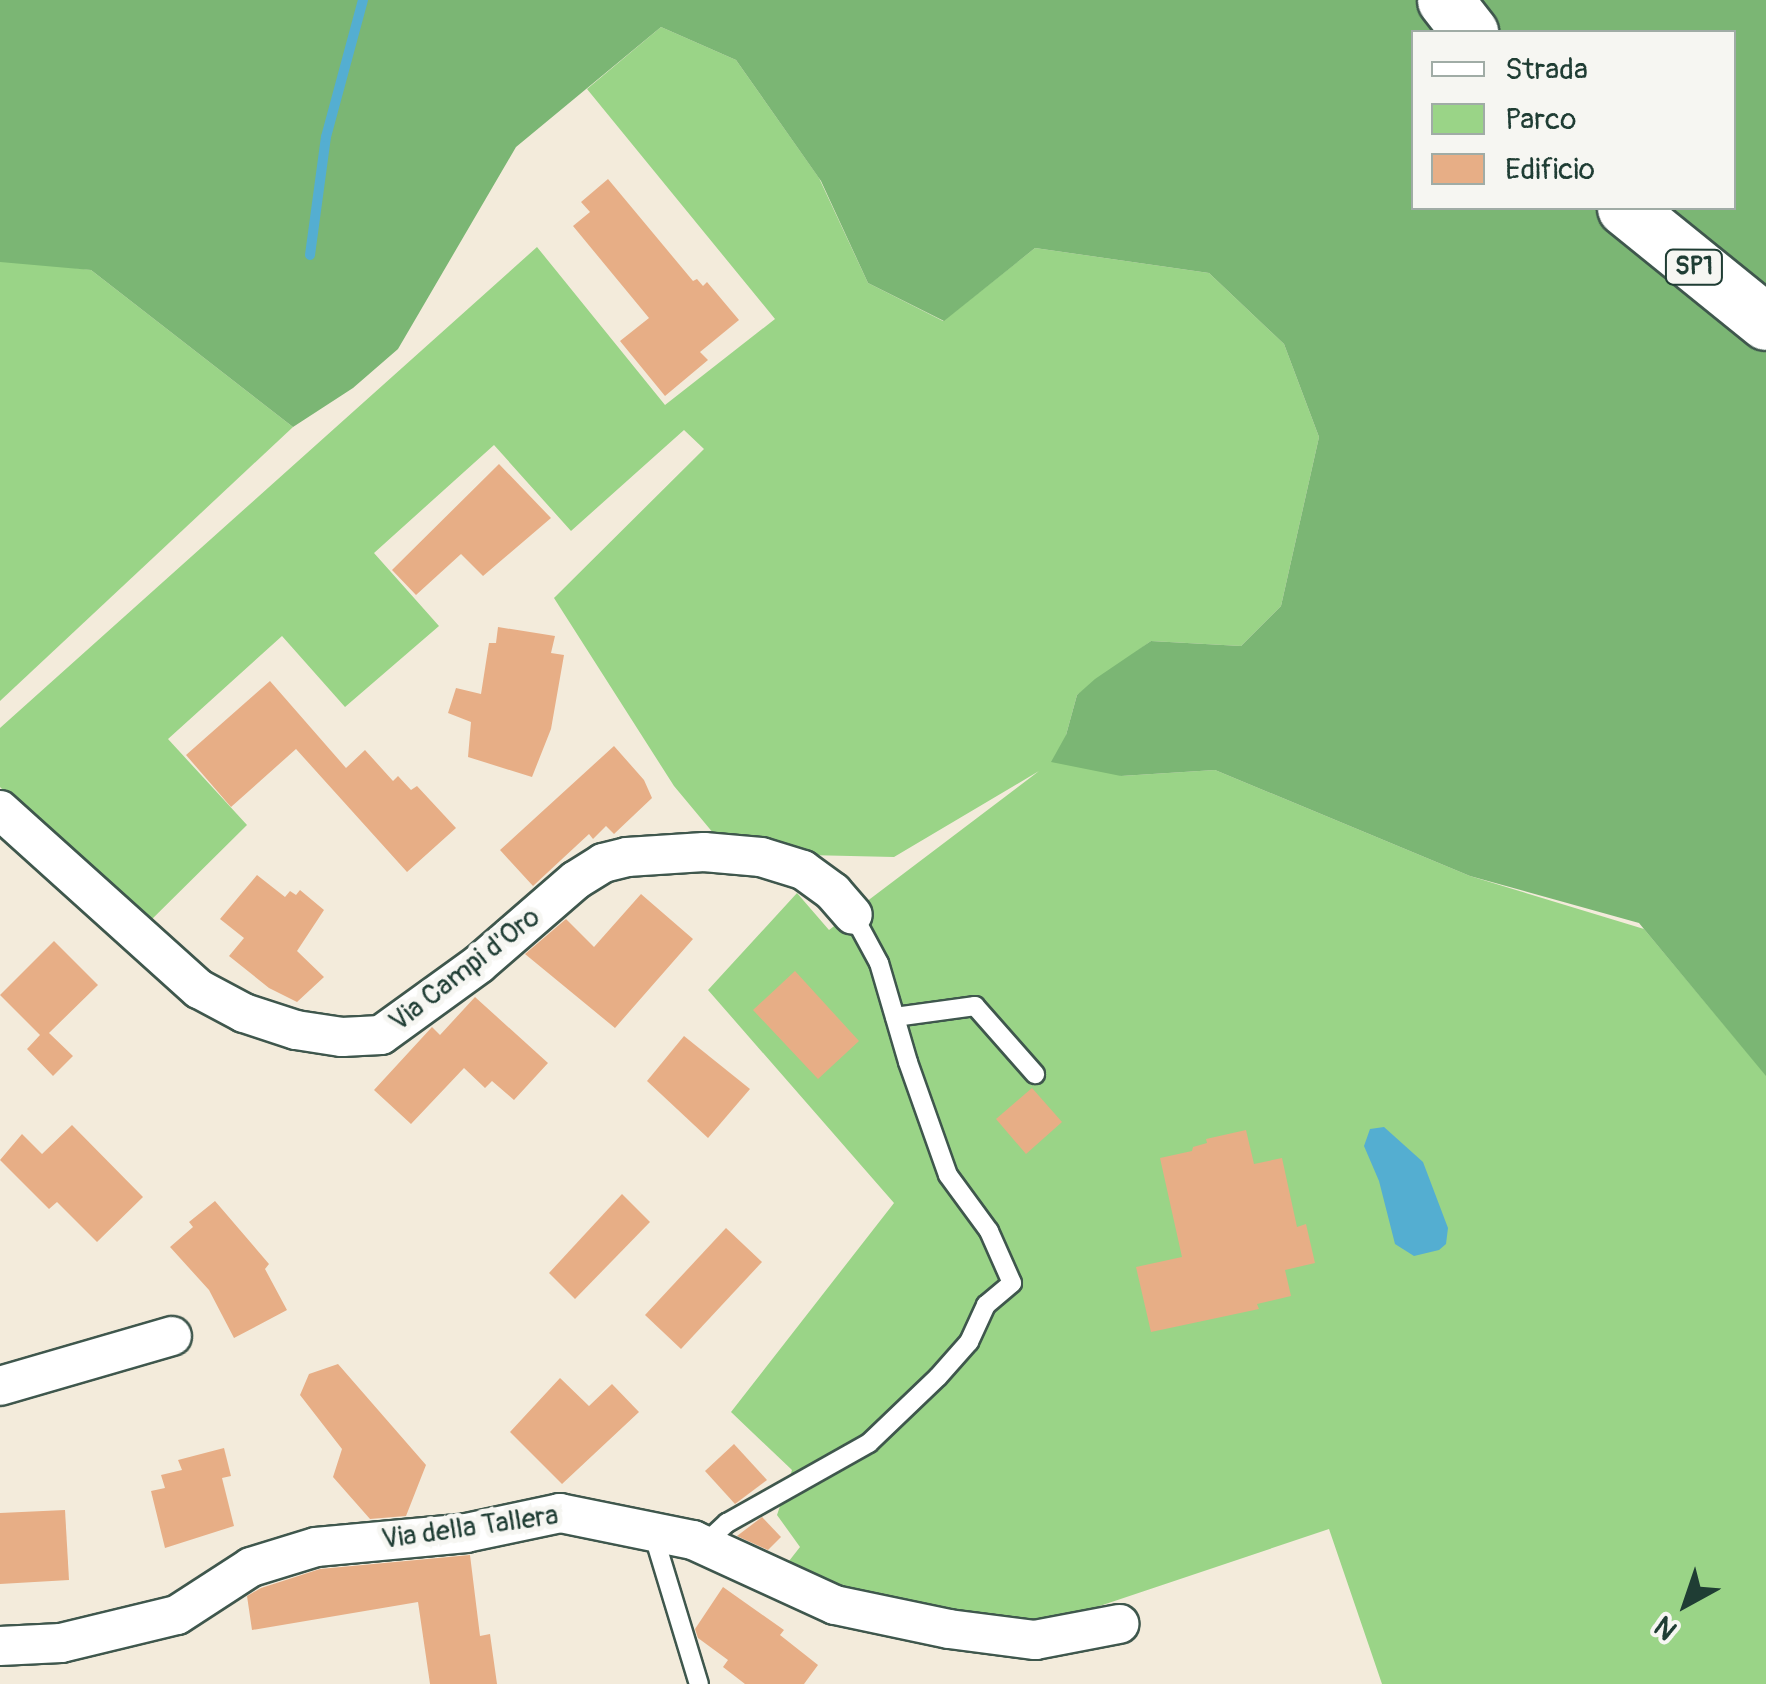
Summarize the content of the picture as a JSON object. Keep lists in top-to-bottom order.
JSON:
{
  "streets": {
    "main road": ["SP1"],
    "street": ["Via Campi d'Oro", "Via della Tallera"]
  },
  "legend": ["Strada", "Parco", "Edificio"],
  "north": "bottom left"
}
